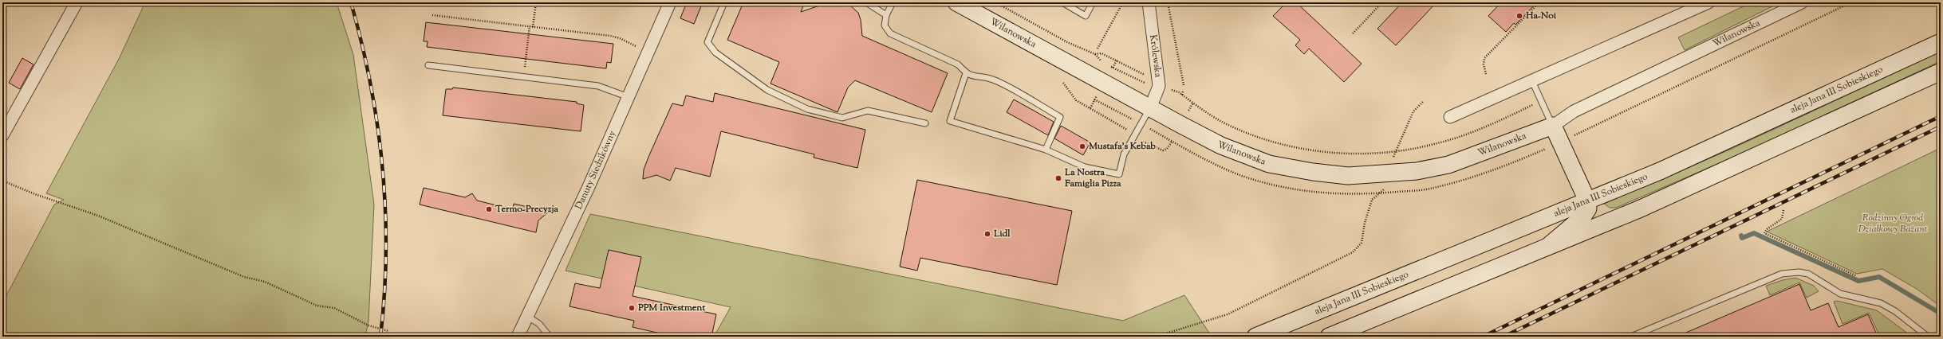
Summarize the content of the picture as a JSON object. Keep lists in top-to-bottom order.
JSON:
{
  "streets": {
    "main road": ["Wilanowska", "aleja Jana III Sobieskiego"],
    "street": ["Królewska", "Danuty Siedzikówny"]
  },
  "crossings": [
    ["Wilanowska", "Królewska"]
  ],
  "parks": ["Rodzinny Ogród Działkowy Bażant"],
  "places": [
    "Ha-Noi",
    "Mustafa's Kebab",
    "La Nostra Famiglia Pizza",
    "Termo-Precyzja",
    "Lidl",
    "PPM Investment"
  ]
}
